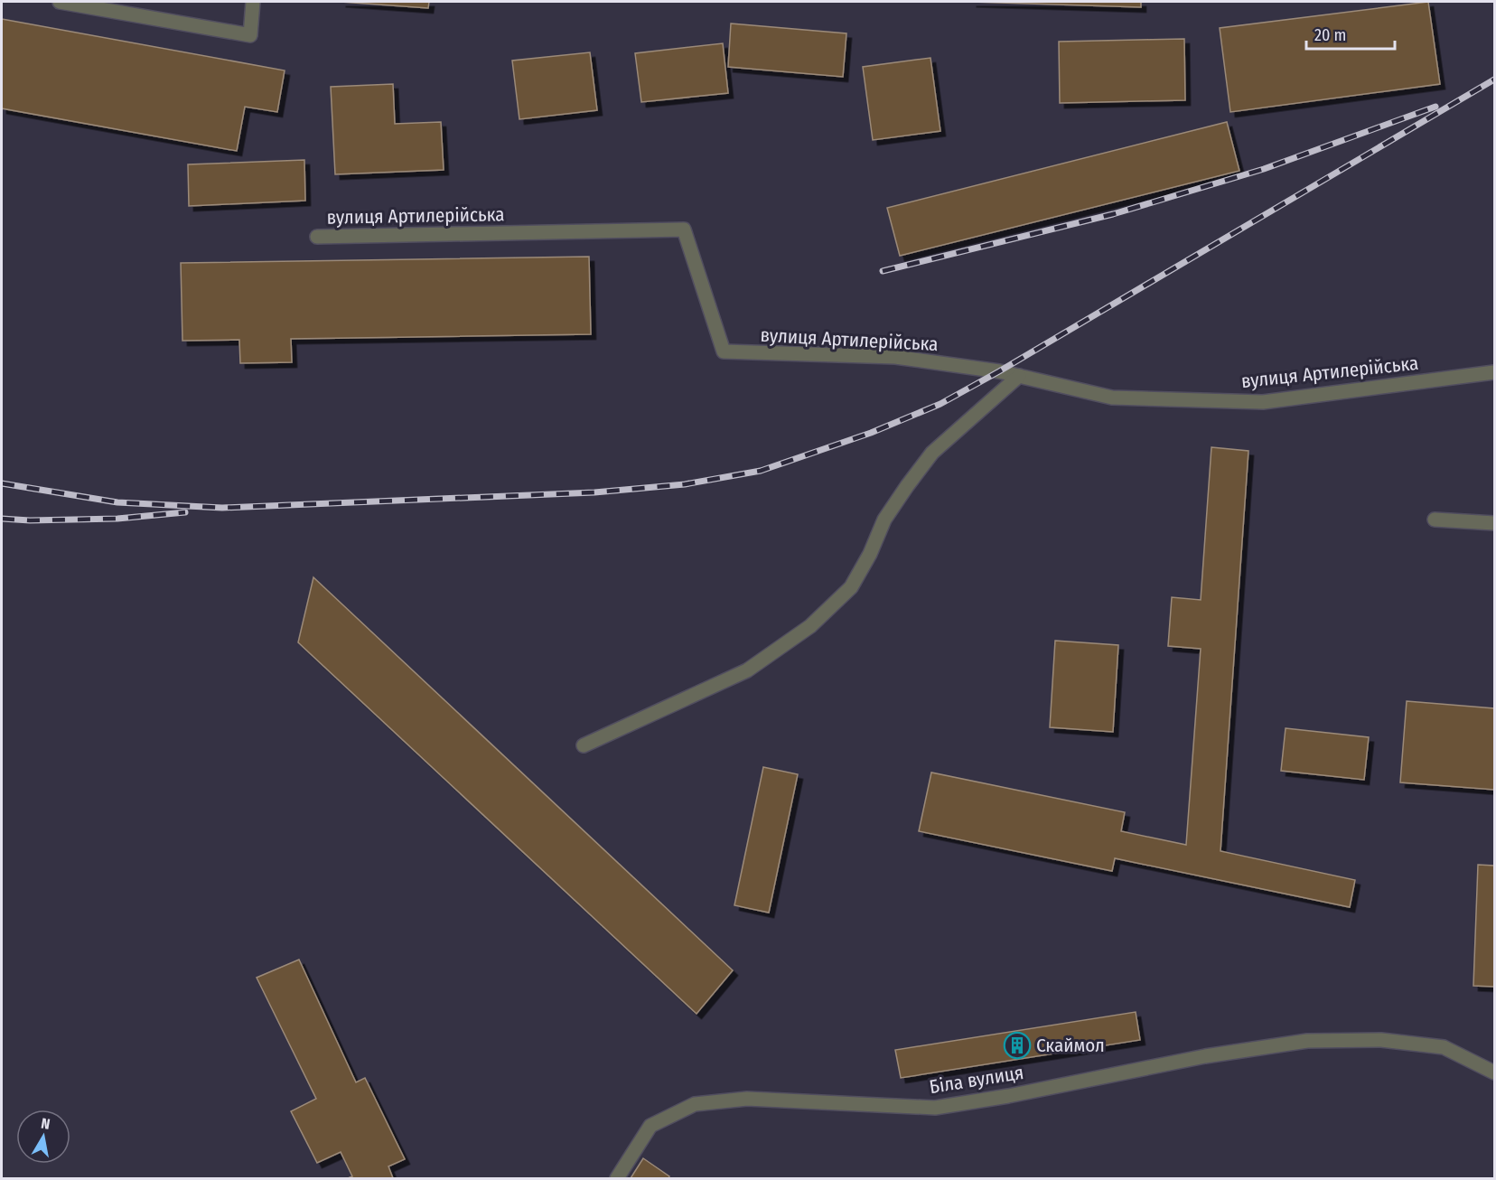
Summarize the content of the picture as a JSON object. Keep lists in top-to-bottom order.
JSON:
{
  "streets": {
    "street": ["вулиця Артилерійська", "Біла вулиця"]
  },
  "places": {
    "building": ["Скаймол"]
  },
  "scale_bar": "20 m",
  "north": "top"
}
